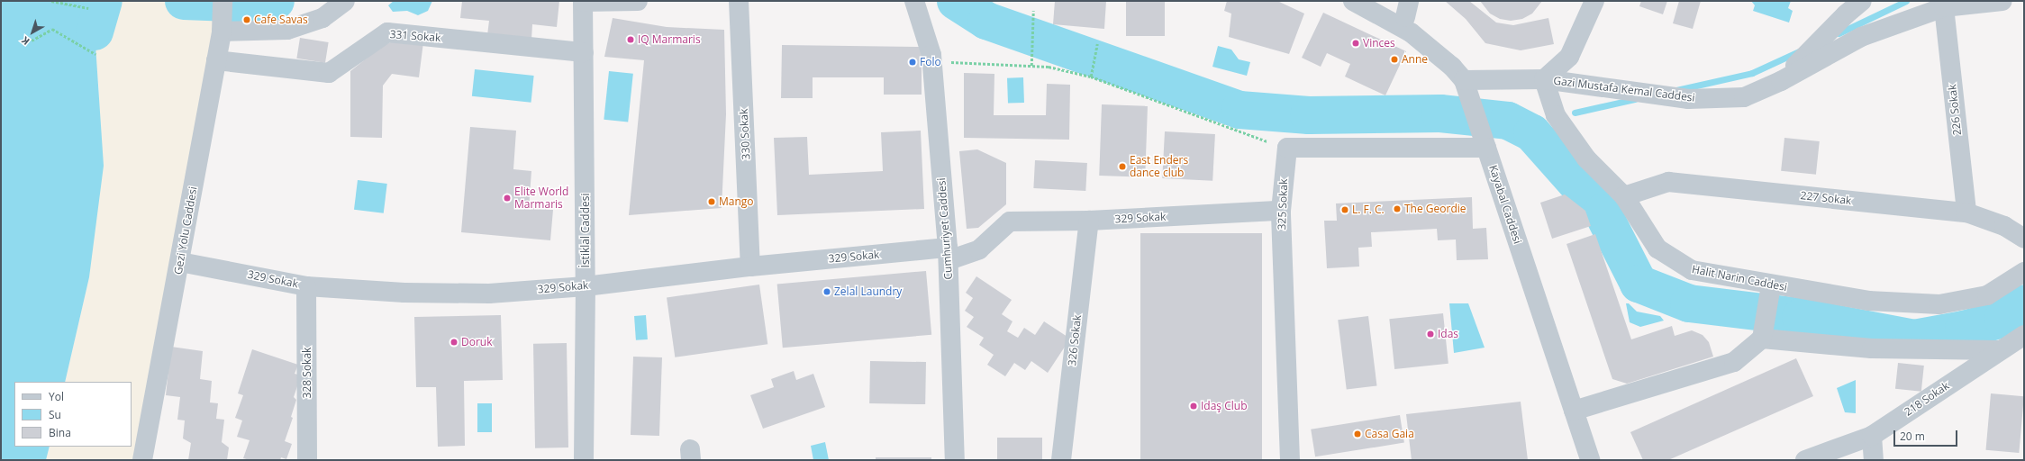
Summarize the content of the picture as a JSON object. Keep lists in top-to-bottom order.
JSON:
{
  "streets": {
    "street": [
      "331 Sokak",
      "Gazi Mustafa Kemal Caddesi",
      "226 Sokak",
      "330 Sokak",
      "227 Sokak",
      "325 Sokak",
      "Kayabal Caddesi",
      "329 Sokak",
      "Cumhuriyet Caddesi",
      "Gezi Yolu Caddesi",
      "İstiklal Caddesi",
      "Halit Narin Caddesi",
      "326 Sokak",
      "328 Sokak",
      "218 Sokak"
    ]
  },
  "crossings": [
    ["331 Sokak", "Gezi Yolu Caddesi"],
    ["331 Sokak", "İstiklal Caddesi"],
    ["Gazi Mustafa Kemal Caddesi", "226 Sokak"],
    ["Gazi Mustafa Kemal Caddesi", "Kayabal Caddesi"],
    ["Gazi Mustafa Kemal Caddesi", "Halit Narin Caddesi"],
    ["226 Sokak", "227 Sokak"],
    ["330 Sokak", "329 Sokak"],
    ["227 Sokak", "Halit Narin Caddesi"],
    ["325 Sokak", "329 Sokak"],
    ["329 Sokak", "Cumhuriyet Caddesi"],
    ["329 Sokak", "Gezi Yolu Caddesi"],
    ["329 Sokak", "İstiklal Caddesi"],
    ["329 Sokak", "326 Sokak"],
    ["329 Sokak", "328 Sokak"]
  ],
  "places": [
    "Cafe Savas",
    "IQ Marmaris",
    "Vinces",
    "Anne",
    "Folo",
    "East Enders dance club",
    "Elite World Marmaris",
    "Mango",
    "The Geordie",
    "L. F. C.",
    "Zelal Laundry",
    "Idas",
    "Doruk",
    "Idaş Club",
    "Casa Gaia"
  ],
  "legend": ["Yol", "Su", "Bina"],
  "scale_bar": "20 m",
  "north": "bottom left"
}
